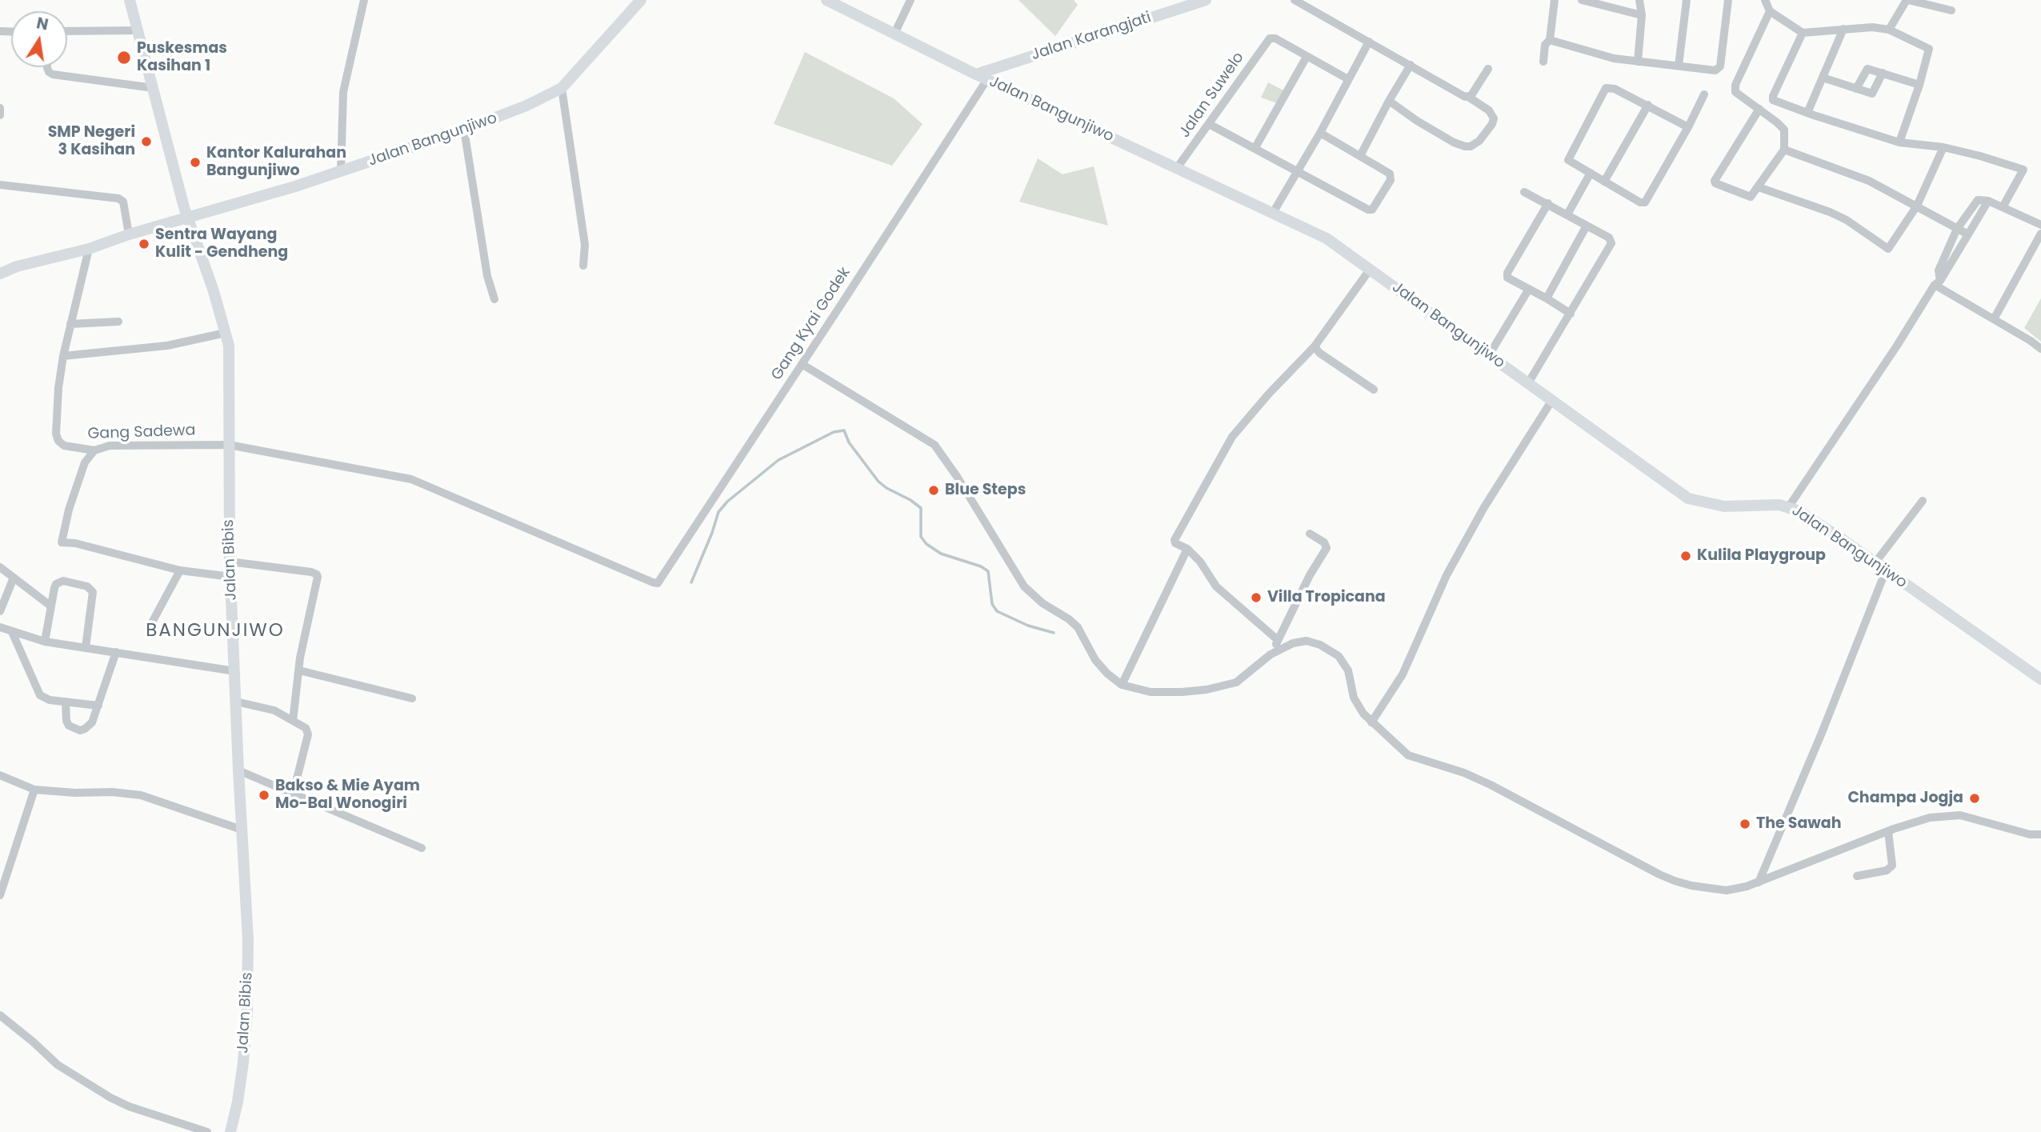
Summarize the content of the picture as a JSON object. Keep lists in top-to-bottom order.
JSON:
{
  "streets": {
    "main road": ["Jalan Karangjati", "Jalan Bangunjiwo", "Jalan Bibis"],
    "street": ["Jalan Suwelo", "Gang Kyai Godek", "Gang Sadewa"]
  },
  "crossings": [
    ["Jalan Karangjati", "Jalan Bangunjiwo"],
    ["Jalan Karangjati", "Gang Kyai Godek"],
    ["Jalan Suwelo", "Jalan Bangunjiwo"],
    ["Jalan Bangunjiwo", "Gang Kyai Godek"],
    ["Jalan Bangunjiwo", "Jalan Bibis"],
    ["Gang Kyai Godek", "Gang Sadewa"],
    ["Gang Sadewa", "Jalan Bibis"]
  ],
  "districts": ["BANGUNJIWO"],
  "places": [
    "Puskesmas Kasihan 1",
    "SMP Negeri 3 Kasihan",
    "Kantor Kalurahan Bangunjiwo",
    "Sentra Wayang Kulit - Gendheng",
    "Blue Steps",
    "Kulila Playgroup",
    "Villa Tropicana",
    "Bakso & Mie Ayam Mo-Bal Wonogiri",
    "Champa Jogja",
    "The Sawah"
  ],
  "north": "top"
}
